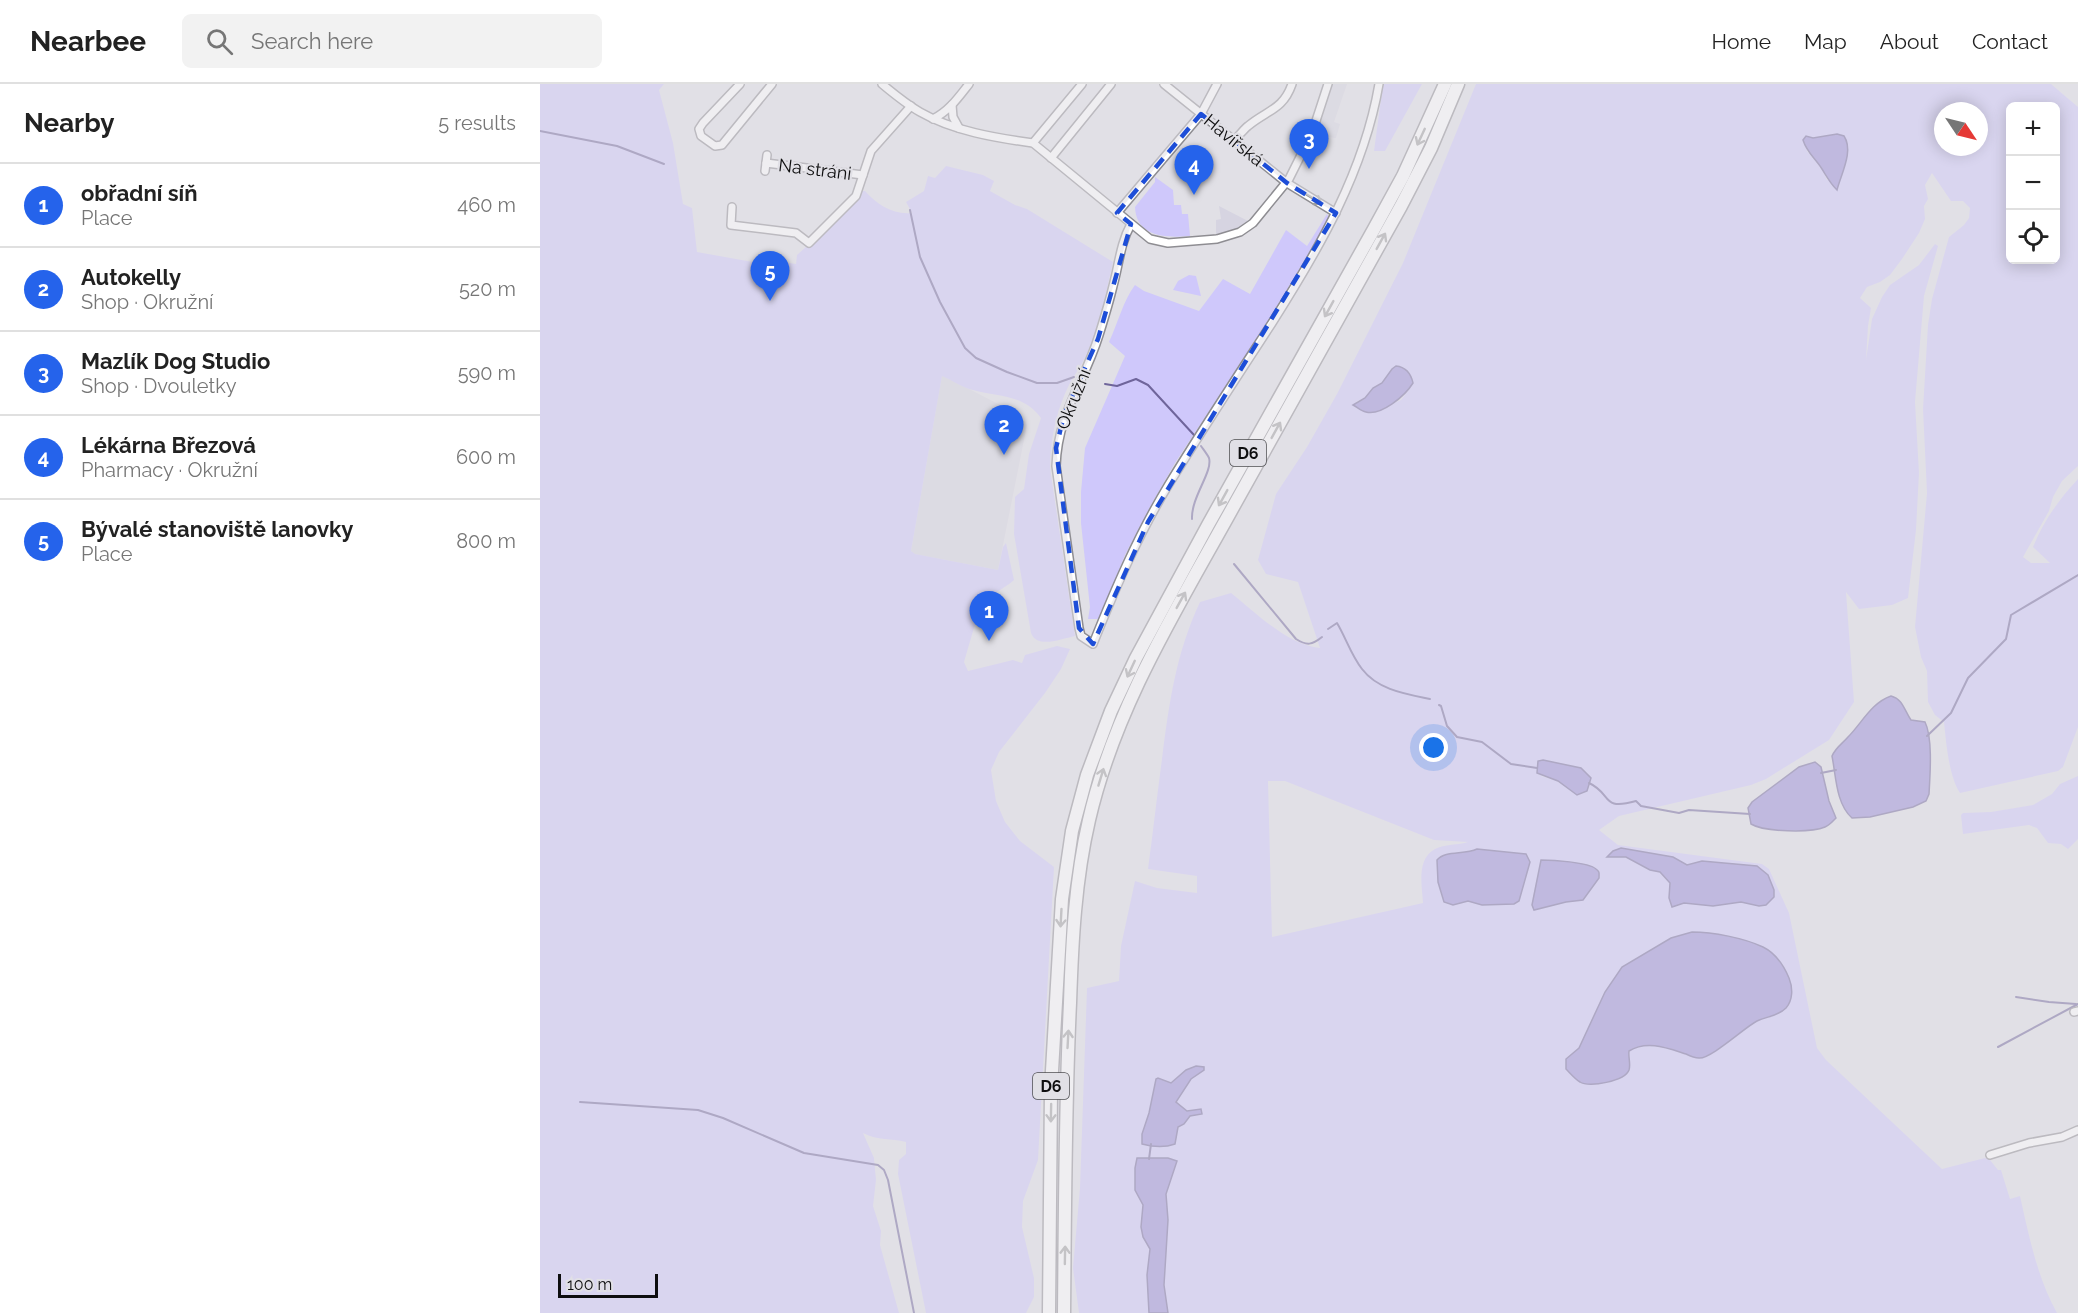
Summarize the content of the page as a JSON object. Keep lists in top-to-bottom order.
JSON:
{
  "streets": {
    "highway": ["D6"],
    "street": ["Havířská", "Na stráni", "Okružní"]
  },
  "crossings": [
    ["Havířská", "Okružní"]
  ],
  "scale_bar": "100 m",
  "north": "bottom right",
  "page": {
    "header": "Nearbee",
    "search": "Search here",
    "nav": [
      "Home",
      "Map",
      "About",
      "Contact"
    ],
    "heading": ["Nearby", "5 results"],
    "map_buttons": ["+", "−"],
    "pins": [
      "3",
      "4",
      "5",
      "2",
      "1"
    ],
    "list": [
      {
        "mark": "1",
        "name": "obřadní síň",
        "note": "Place",
        "value": "460 m"
      },
      {
        "mark": "2",
        "name": "Autokelly",
        "note": "Shop · Okružní",
        "value": "520 m"
      },
      {
        "mark": "3",
        "name": "Mazlík Dog Studio",
        "note": "Shop · Dvouletky",
        "value": "590 m"
      },
      {
        "mark": "4",
        "name": "Lékárna Březová",
        "note": "Pharmacy · Okružní",
        "value": "600 m"
      },
      {
        "mark": "5",
        "name": "Bývalé stanoviště lanovky",
        "note": "Place",
        "value": "800 m"
      }
    ],
    "scale": "100 m"
  }
}
